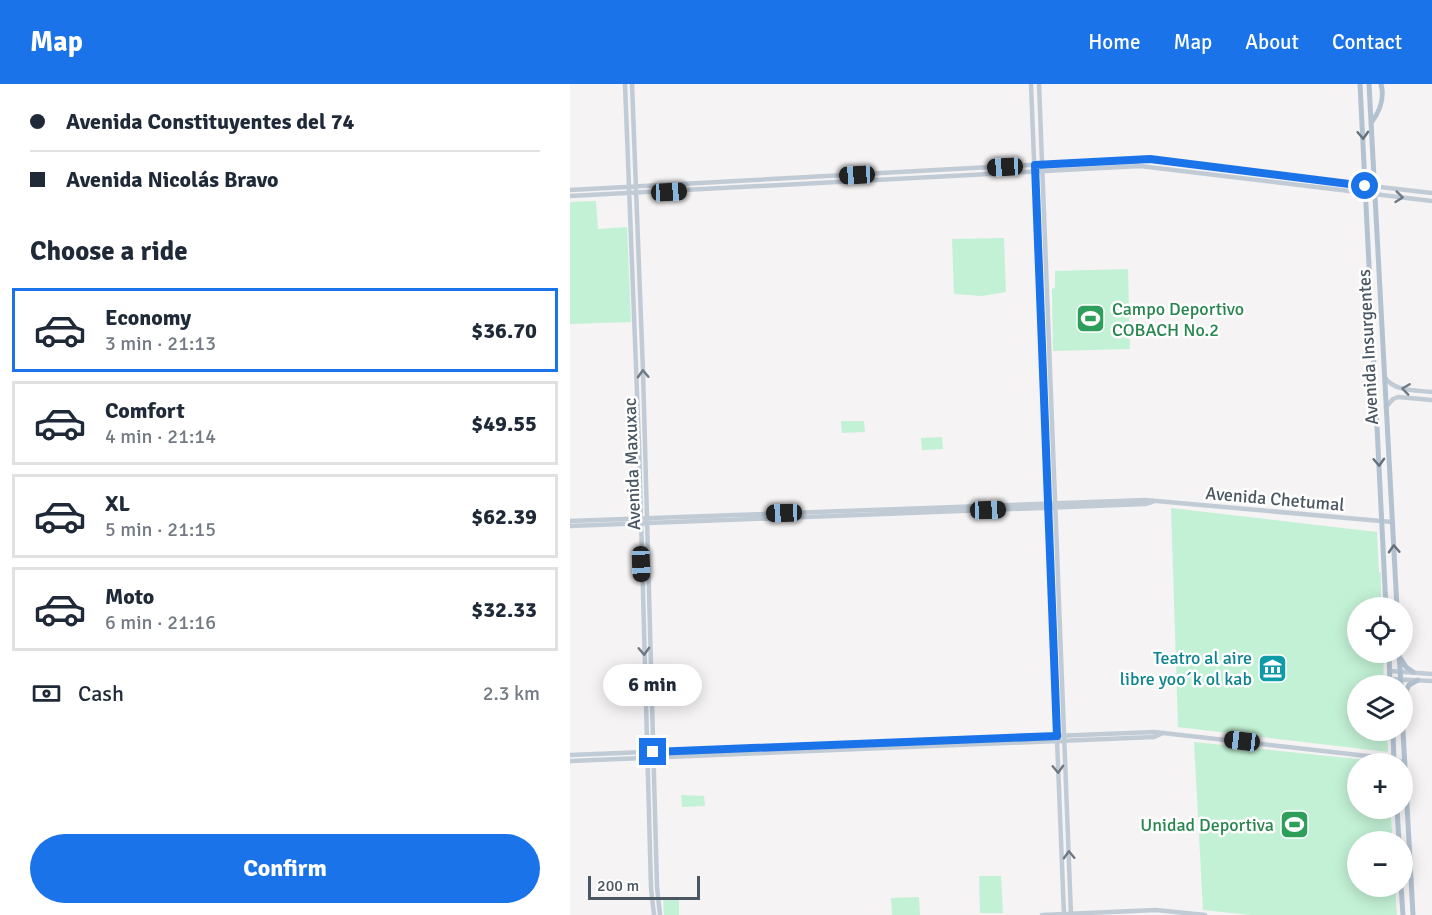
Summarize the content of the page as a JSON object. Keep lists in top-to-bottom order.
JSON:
{
  "streets": {
    "main road": ["Avenida Insurgentes", "Avenida Maxuxac", "Avenida Chetumal"]
  },
  "crossings": [
    ["Avenida Insurgentes", "Avenida Chetumal"],
    ["Avenida Maxuxac", "Avenida Chetumal"]
  ],
  "places": {
    "sports": ["Campo Deportivo COBACH No.2", "Unidad Deportiva"],
    "museum": ["Teatro al aire libre yoo´k ol kab"]
  },
  "scale_bar": "200 m",
  "page": {
    "header": "Map",
    "nav": [
      "Home",
      "Map",
      "About",
      "Contact"
    ],
    "banner": ["Avenida Constituyentes del 74", "Avenida Nicolás Bravo"],
    "heading": "Choose a ride",
    "list": [
      {
        "name": "Economy",
        "note": "3 min · 21:13",
        "value": "$36.70"
      },
      {
        "name": "Comfort",
        "note": "4 min · 21:14",
        "value": "$49.55"
      },
      {
        "name": "XL",
        "note": "5 min · 21:15",
        "value": "$62.39"
      },
      {
        "name": "Moto",
        "note": "6 min · 21:16",
        "value": "$32.33"
      }
    ],
    "map_buttons": ["+", "−"],
    "pay": ["Cash", "2.3 km"],
    "bubble": "6 min",
    "buttons": "Confirm",
    "scale": "200 m"
  }
}
